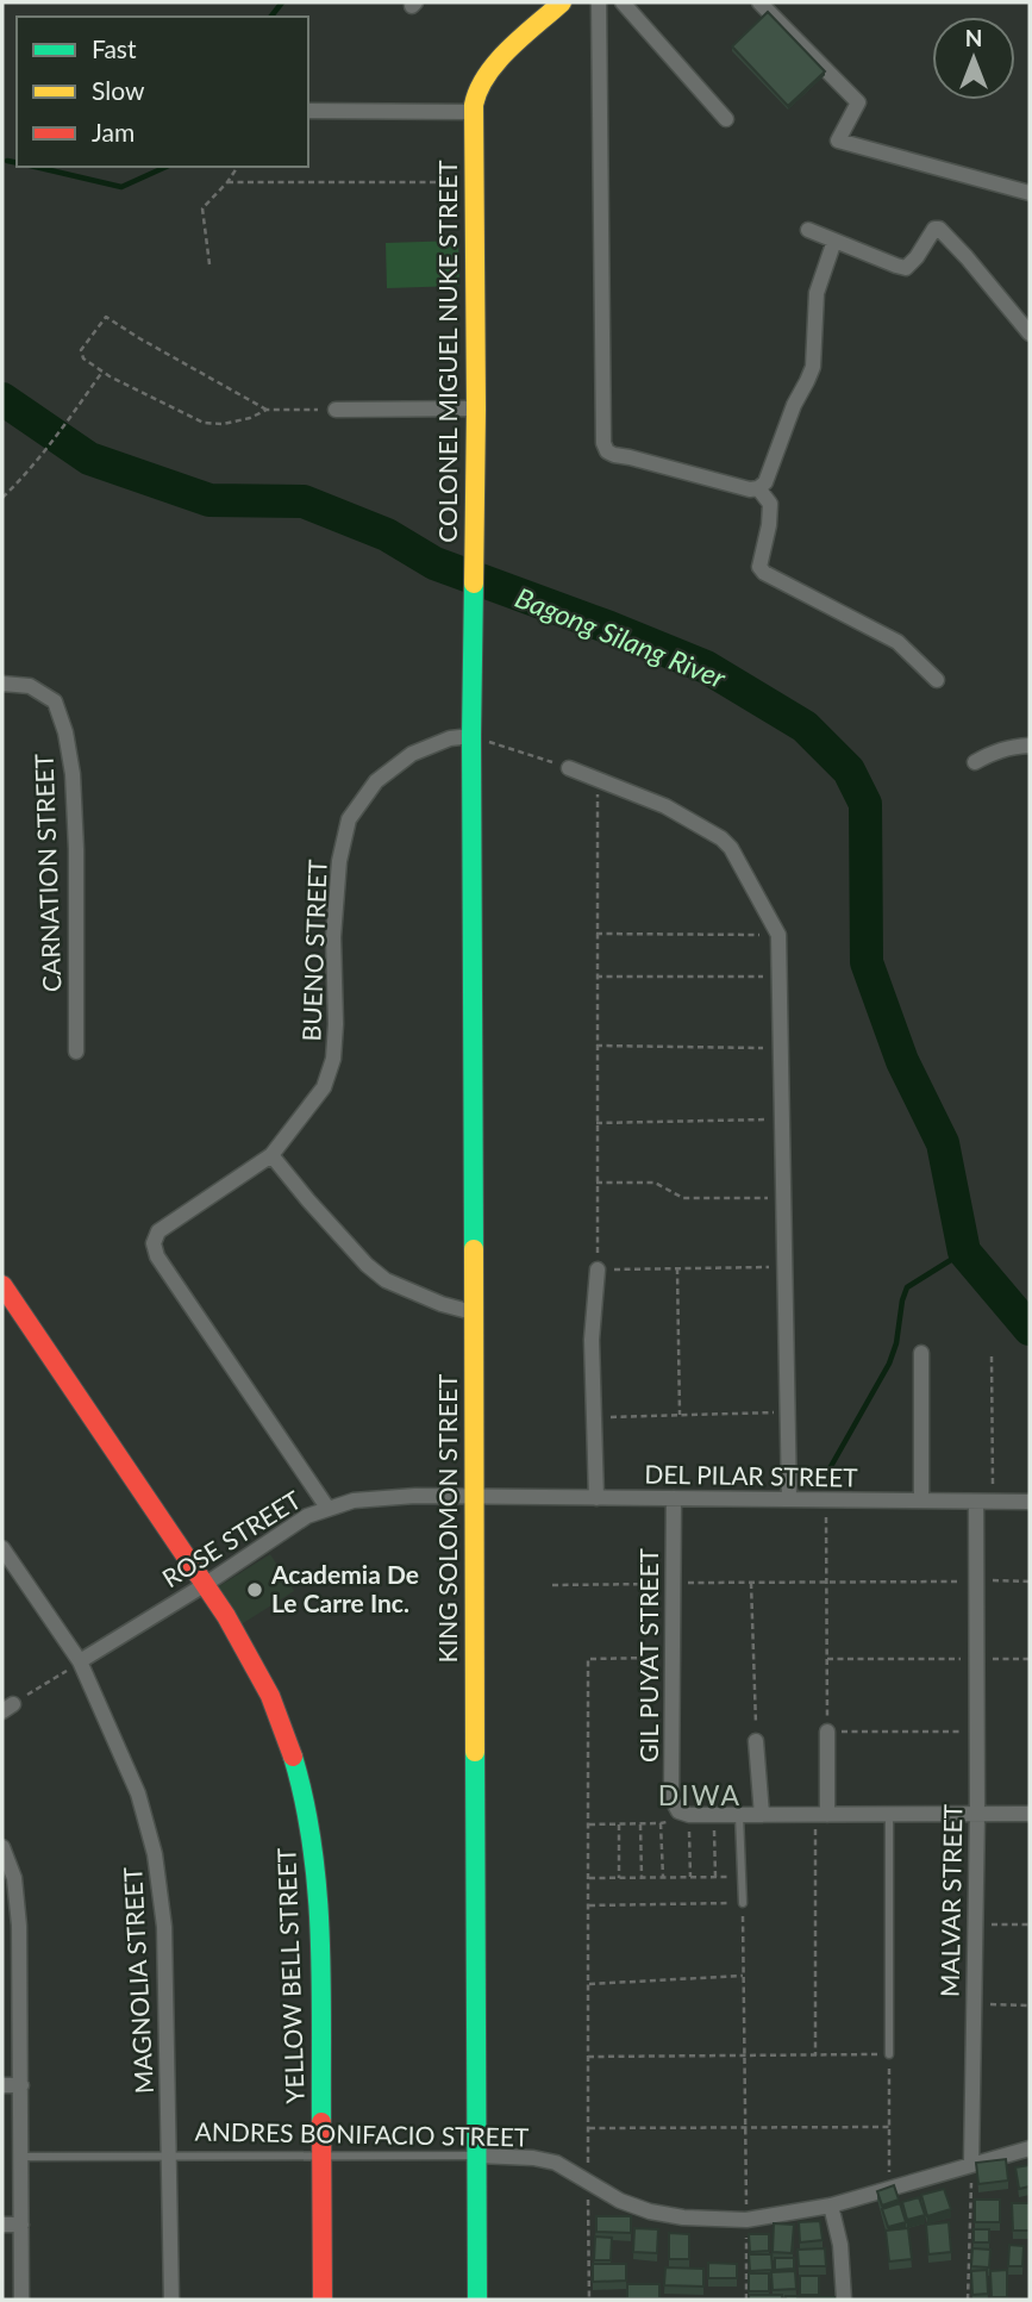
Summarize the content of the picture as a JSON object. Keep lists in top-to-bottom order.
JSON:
{
  "streets": {
    "street": [
      "COLONEL MIGUEL NUKE STREET",
      "CARNATION STREET",
      "BUENO STREET",
      "DEL PILAR STREET",
      "KING SOLOMON STREET",
      "ROSE STREET",
      "GIL PUYAT STREET",
      "MALVAR STREET",
      "YELLOW BELL STREET",
      "MAGNOLIA STREET",
      "ANDRES BONIFACIO STREET"
    ]
  },
  "crossings": [
    ["COLONEL MIGUEL NUKE STREET", "BUENO STREET"],
    ["COLONEL MIGUEL NUKE STREET", "KING SOLOMON STREET"],
    ["BUENO STREET", "KING SOLOMON STREET"],
    ["BUENO STREET", "ROSE STREET"],
    ["DEL PILAR STREET", "KING SOLOMON STREET"],
    ["DEL PILAR STREET", "ROSE STREET"],
    ["DEL PILAR STREET", "GIL PUYAT STREET"],
    ["DEL PILAR STREET", "MALVAR STREET"],
    ["KING SOLOMON STREET", "ROSE STREET"],
    ["KING SOLOMON STREET", "ANDRES BONIFACIO STREET"],
    ["ROSE STREET", "YELLOW BELL STREET"],
    ["ROSE STREET", "MAGNOLIA STREET"],
    ["MALVAR STREET", "ANDRES BONIFACIO STREET"],
    ["YELLOW BELL STREET", "ANDRES BONIFACIO STREET"],
    ["MAGNOLIA STREET", "ANDRES BONIFACIO STREET"]
  ],
  "districts": ["DIWA"],
  "water": ["Bagong Silang River"],
  "places": ["Academia De Le Carre Inc."],
  "legend": ["Fast", "Slow", "Jam"],
  "north": "top"
}
